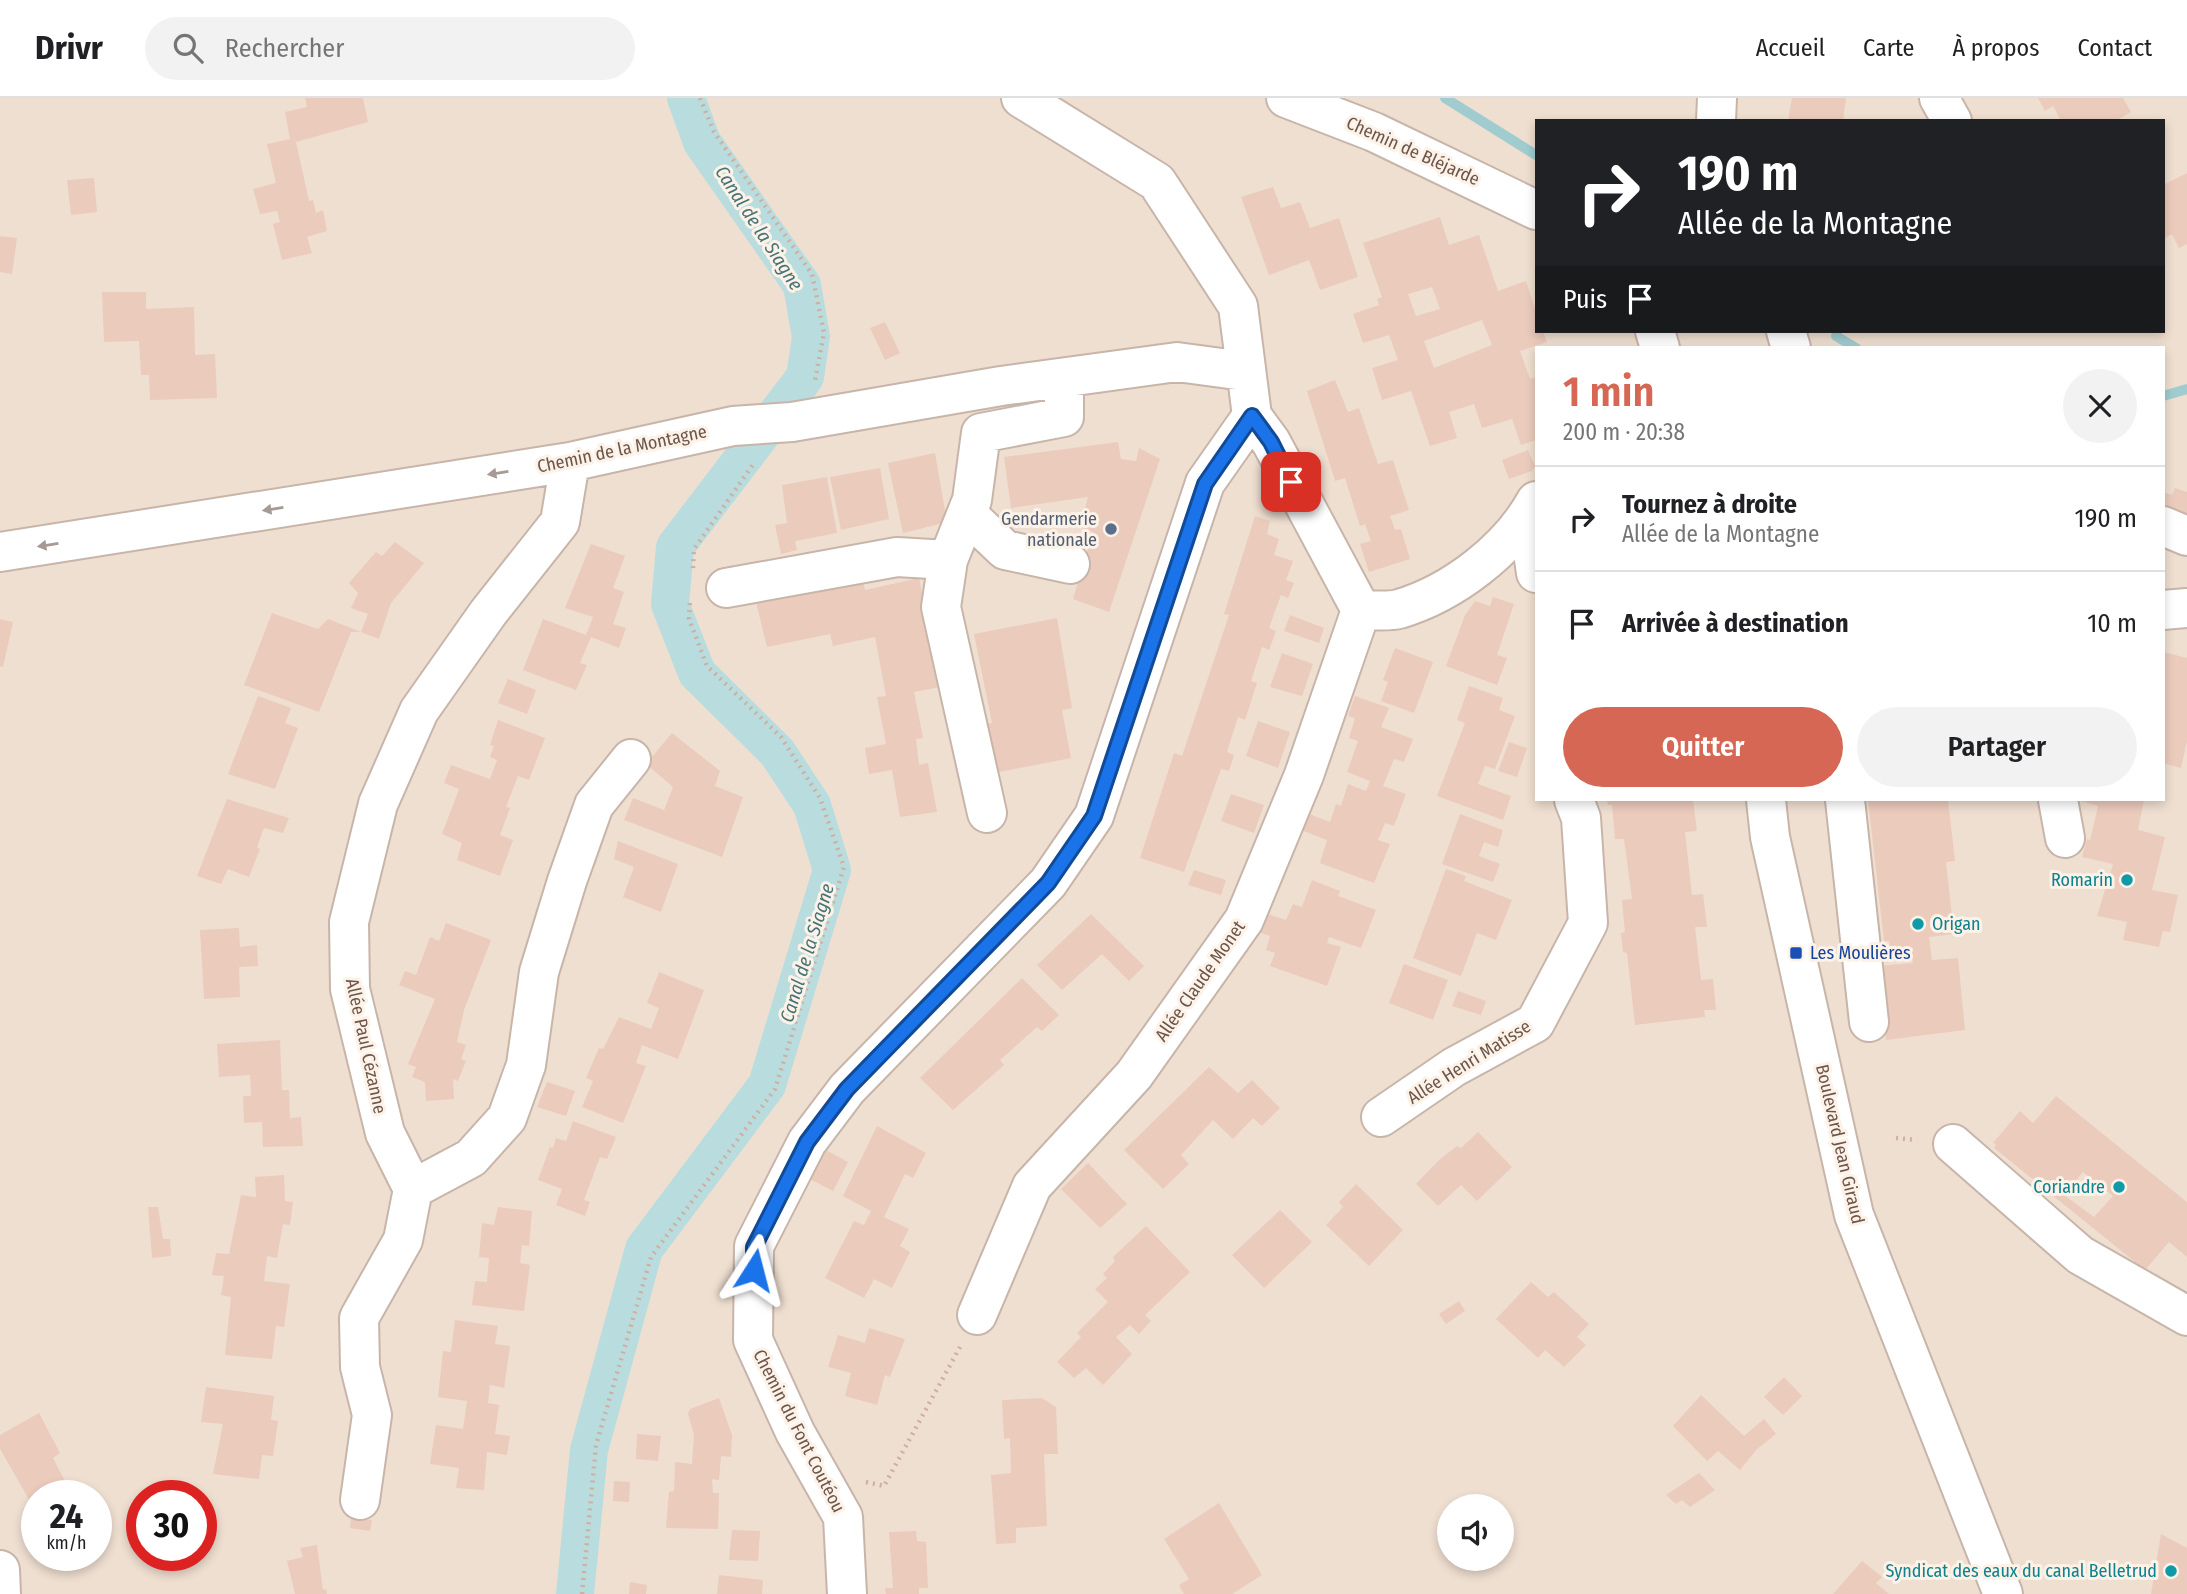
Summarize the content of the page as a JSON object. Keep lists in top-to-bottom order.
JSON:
{
  "streets": {
    "street": [
      "Chemin de Bléjarde",
      "Chemin de la Montagne",
      "Allée Claude Monet",
      "Allée Paul Cézanne",
      "Allée Henri Matisse",
      "Boulevard Jean Giraud",
      "Chemin du Font Coutéou"
    ]
  },
  "crossings": [
    ["Chemin de la Montagne", "Allée Paul Cézanne"]
  ],
  "one_way": ["Chemin de la Montagne"],
  "water": ["Canal de la Siagne"],
  "places": {
    "other": [
      "Gendarmerie nationale",
      "Romarin",
      "Origan",
      "Coriandre",
      "Syndicat des eaux du canal Belletrud"
    ],
    "transit": ["Les Moulières"]
  },
  "page": {
    "header": "Drivr",
    "search": "Rechercher",
    "nav": [
      "Accueil",
      "Carte",
      "À propos",
      "Contact"
    ],
    "turn": ["190 m", "Allée de la Montagne"],
    "then": "Puis",
    "heading": ["1 min", "200 m · 20:38"],
    "list": [
      {
        "name": "Tournez à droite",
        "note": "Allée de la Montagne",
        "value": "190 m"
      },
      {
        "name": "Arrivée à destination",
        "value": "10 m"
      }
    ],
    "buttons": ["Quitter", "Partager"],
    "speed": "24 km/h",
    "limit": "30"
  }
}
